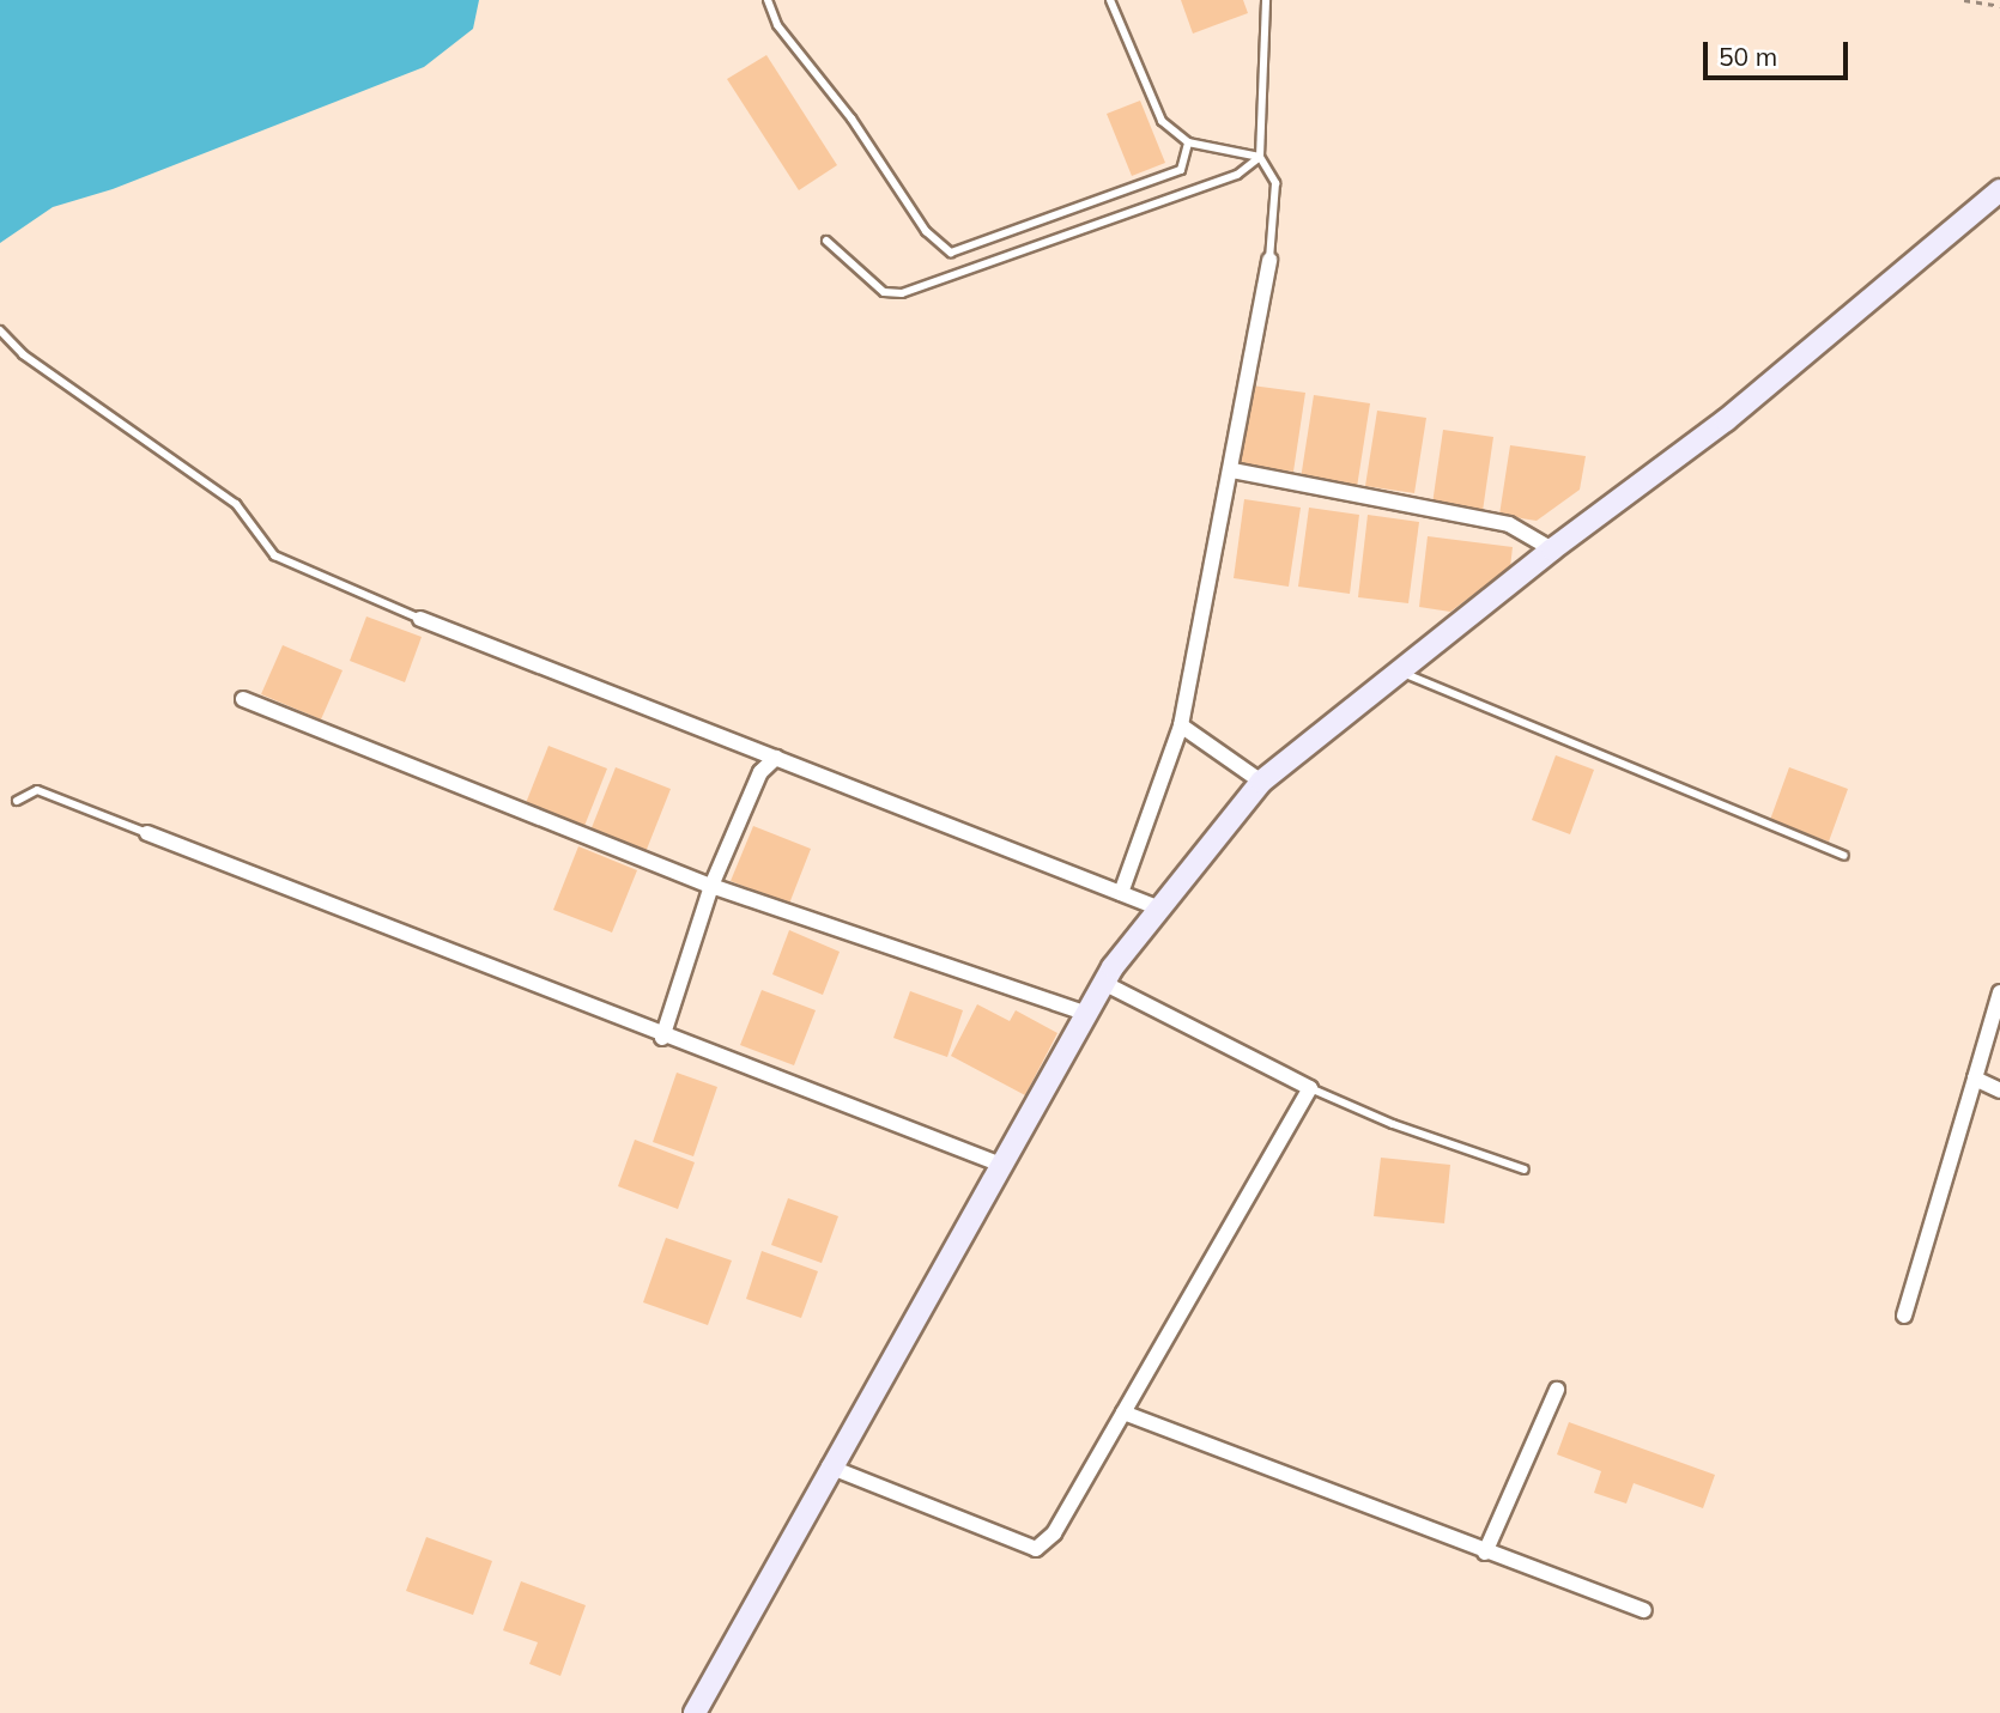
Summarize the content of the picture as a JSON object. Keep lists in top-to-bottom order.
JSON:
{
  "scale_bar": "50 m"
}
